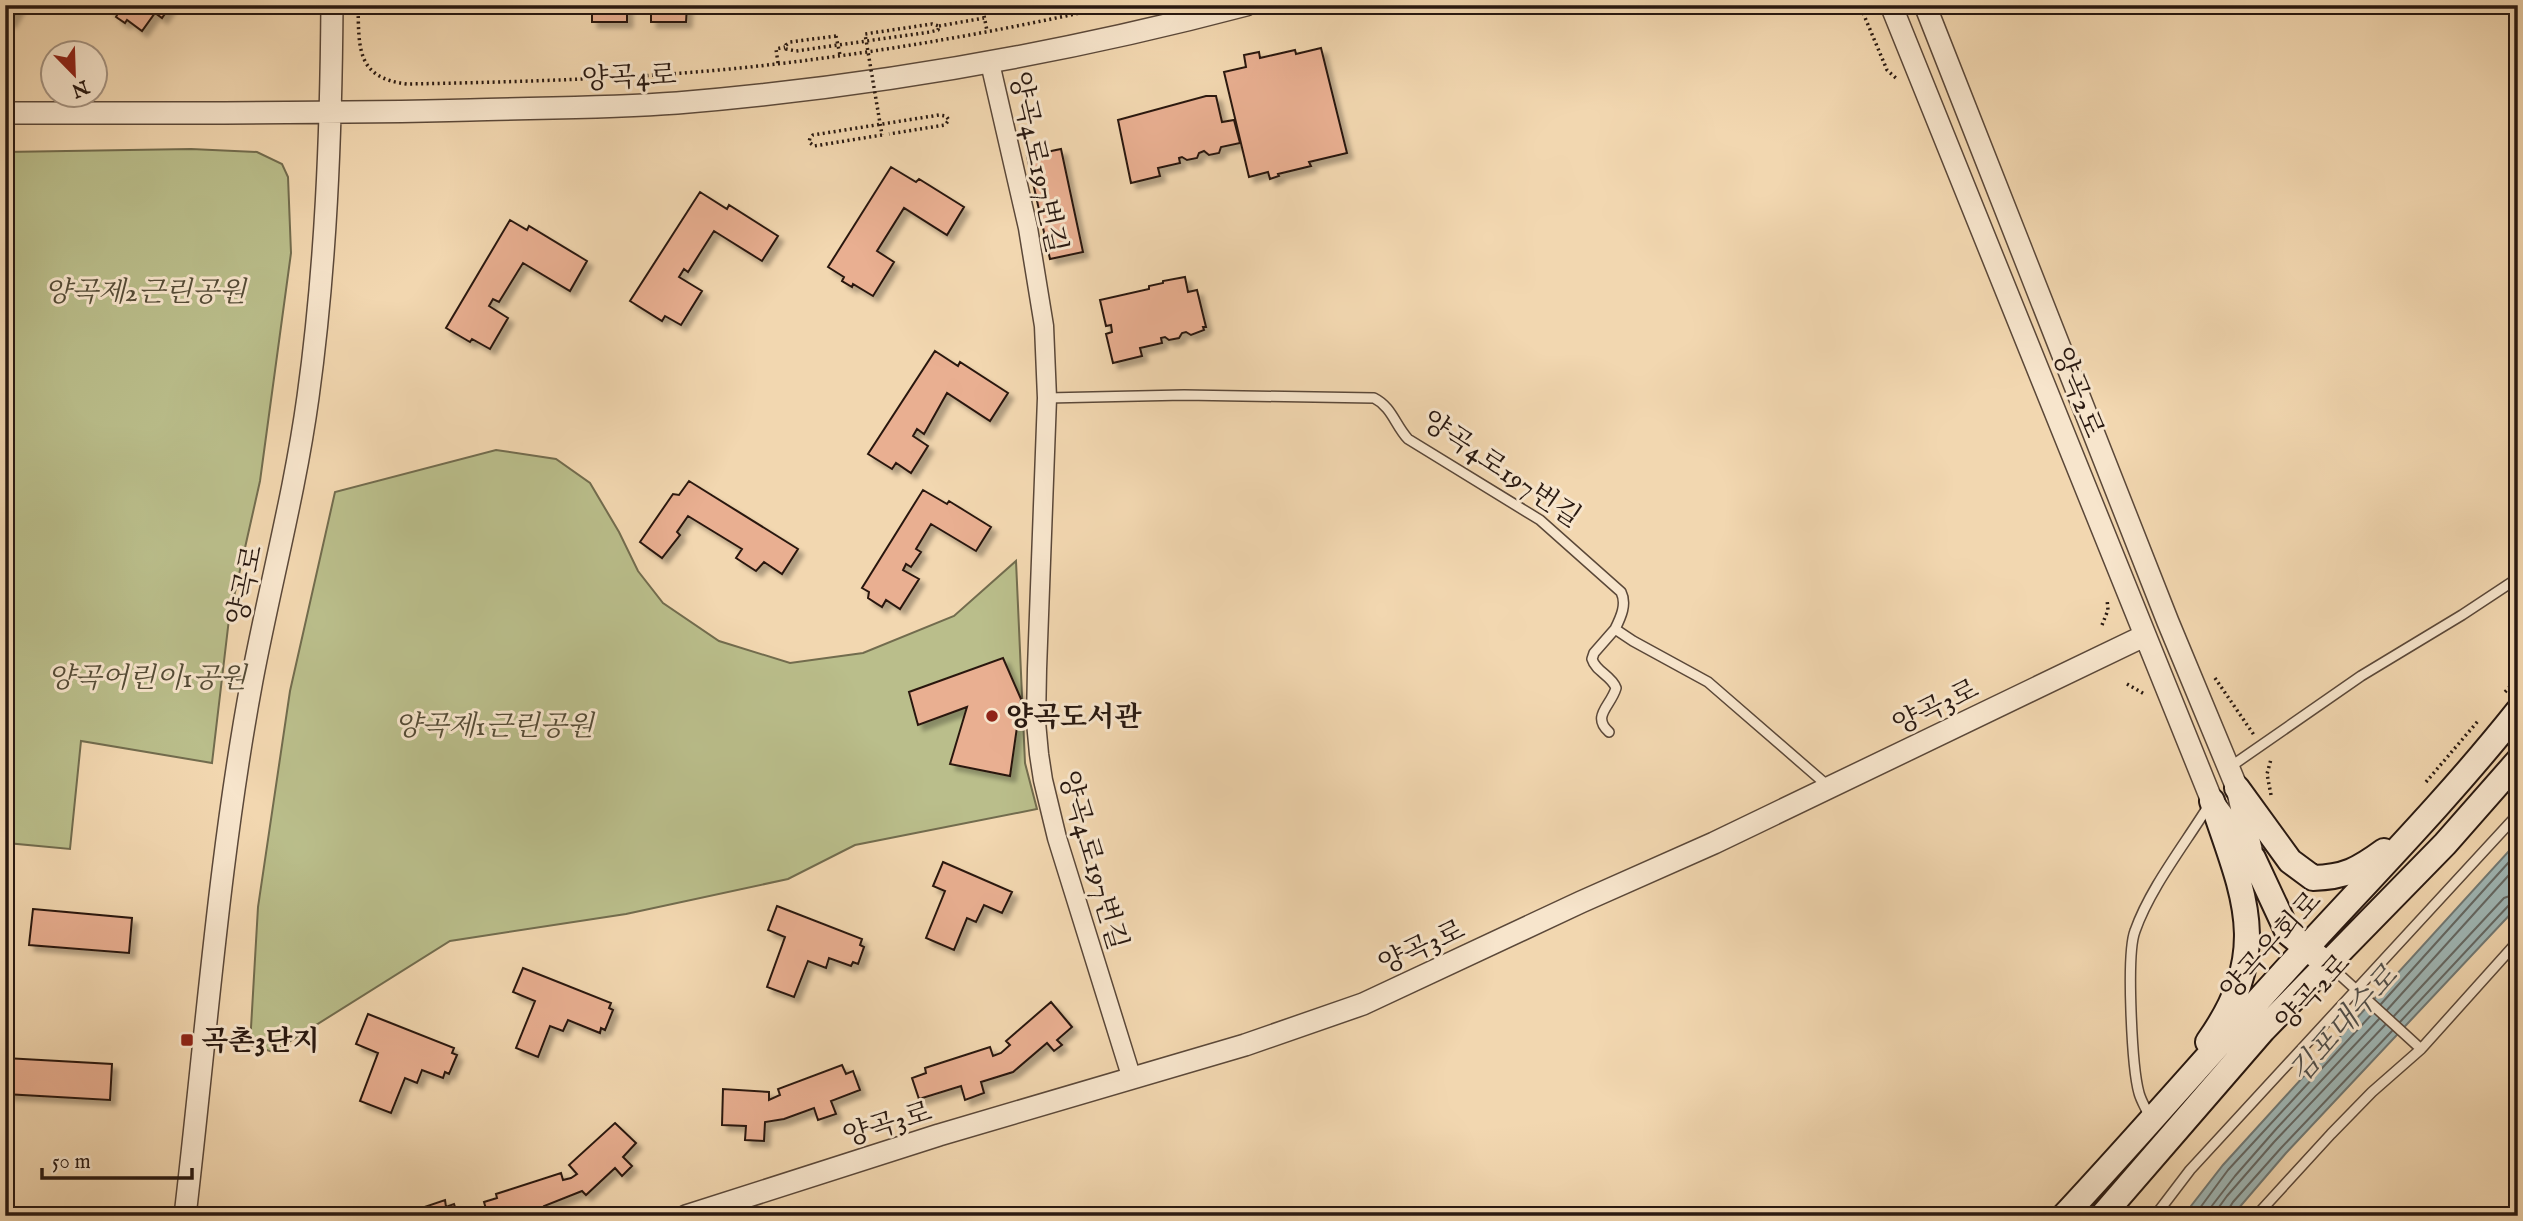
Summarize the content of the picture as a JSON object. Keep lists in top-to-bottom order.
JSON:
{
  "streets": {
    "main road": ["양곡2로", "양곡우회로"],
    "street": [
      "양곡4로",
      "양곡4로197번길",
      "양곡로",
      "양곡3로"
    ]
  },
  "crossings": [
    ["양곡4로", "양곡4로197번길"],
    ["양곡4로", "양곡로"],
    ["양곡4로197번길", "양곡3로"],
    ["양곡2로", "양곡3로"],
    ["양곡2로", "양곡우회로"]
  ],
  "water": ["김포대수로"],
  "parks": ["양곡제2근린공원", "양곡어린이1공원", "양곡제1근린공원"],
  "places": {
    "other": ["양곡도서관"],
    "transit": ["곡촌3단지"]
  },
  "scale_bar": "50 m",
  "north": "bottom right"
}
